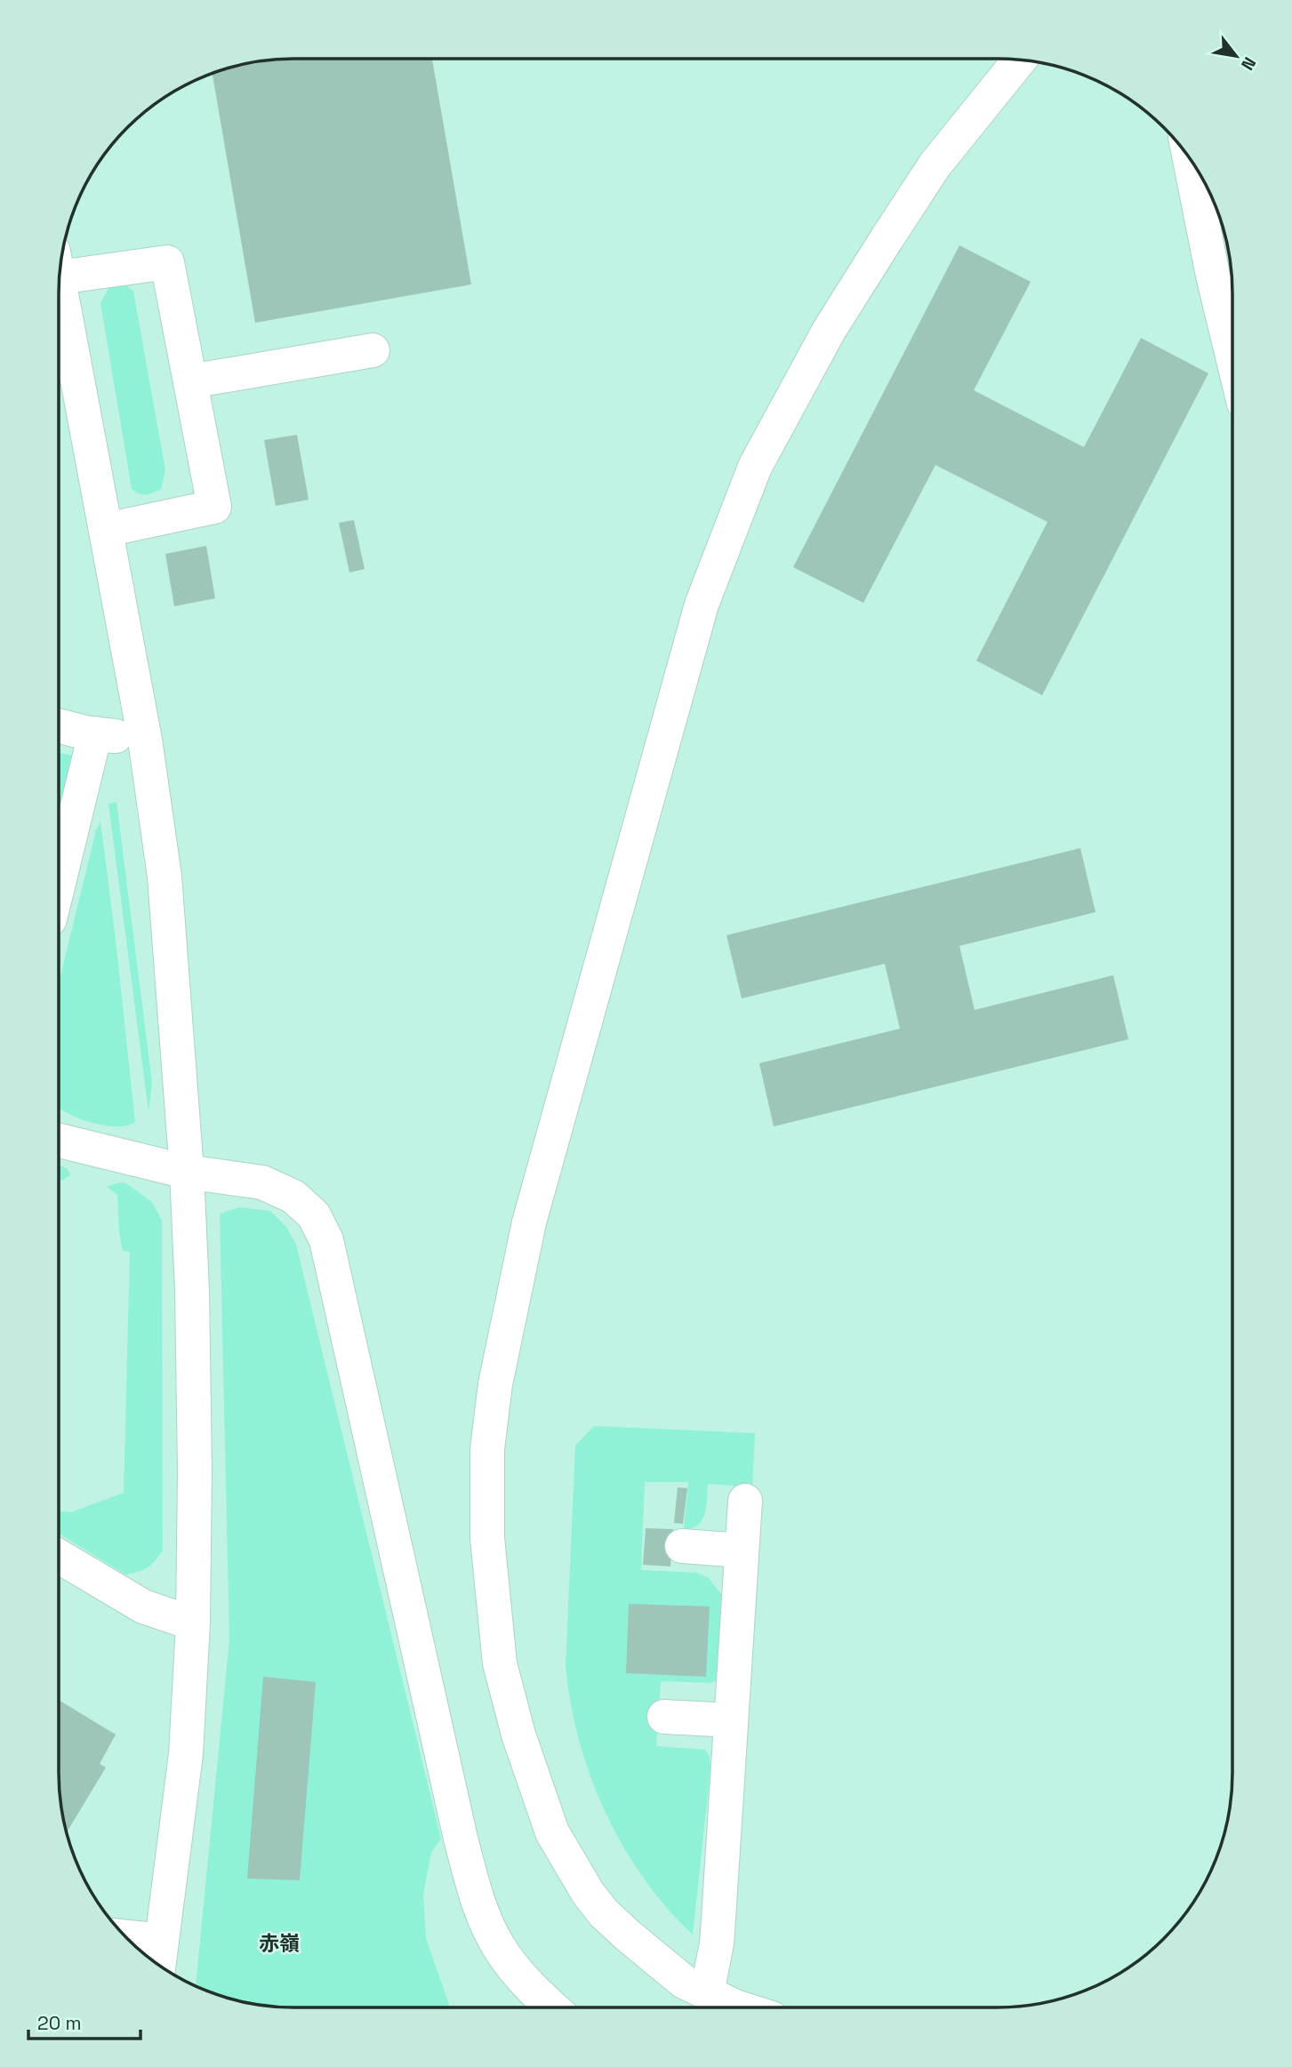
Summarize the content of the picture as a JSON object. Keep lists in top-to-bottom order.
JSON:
{
  "districts": ["赤嶺"],
  "scale_bar": "20 m",
  "north": "bottom right"
}
